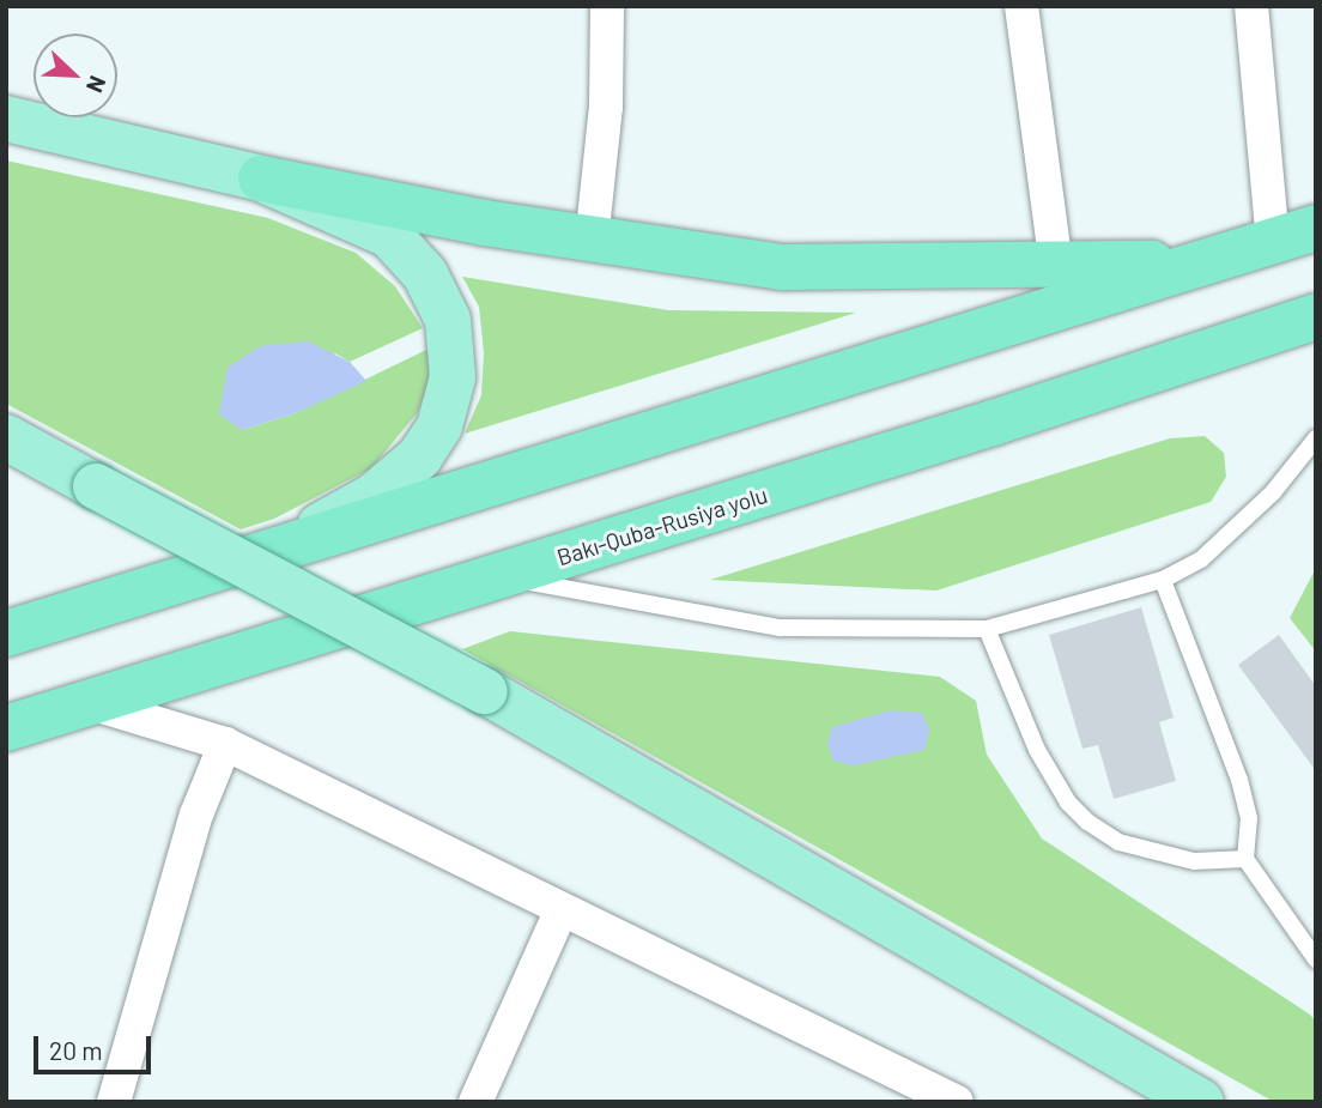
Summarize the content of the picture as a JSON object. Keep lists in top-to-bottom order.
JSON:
{
  "streets": {
    "highway": ["Bakı-Quba-Rusiya yolu"]
  },
  "scale_bar": "20 m",
  "north": "bottom right"
}
